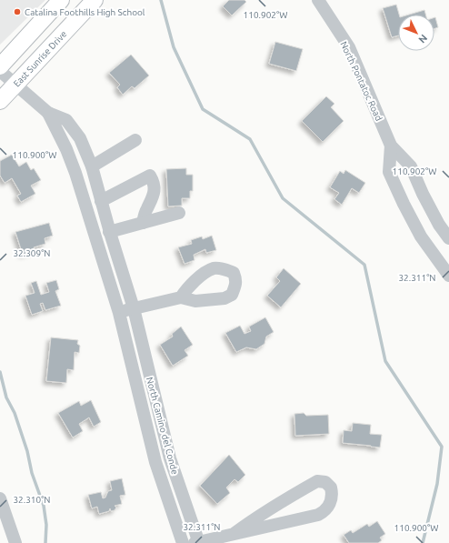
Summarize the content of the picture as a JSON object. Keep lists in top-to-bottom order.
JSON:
{
  "streets": {
    "main road": ["East Sunrise Drive"],
    "street": ["North Pontatoc Road", "North Camino del Conde"]
  },
  "crossings": [
    ["East Sunrise Drive", "North Camino del Conde"]
  ],
  "places": ["Catalina Foothills High School"],
  "north": "bottom right",
  "coordinates": [
    "110.902°W",
    "110.900°W",
    "32.309°N",
    "32.311°N",
    "32.310°N"
  ]
}
